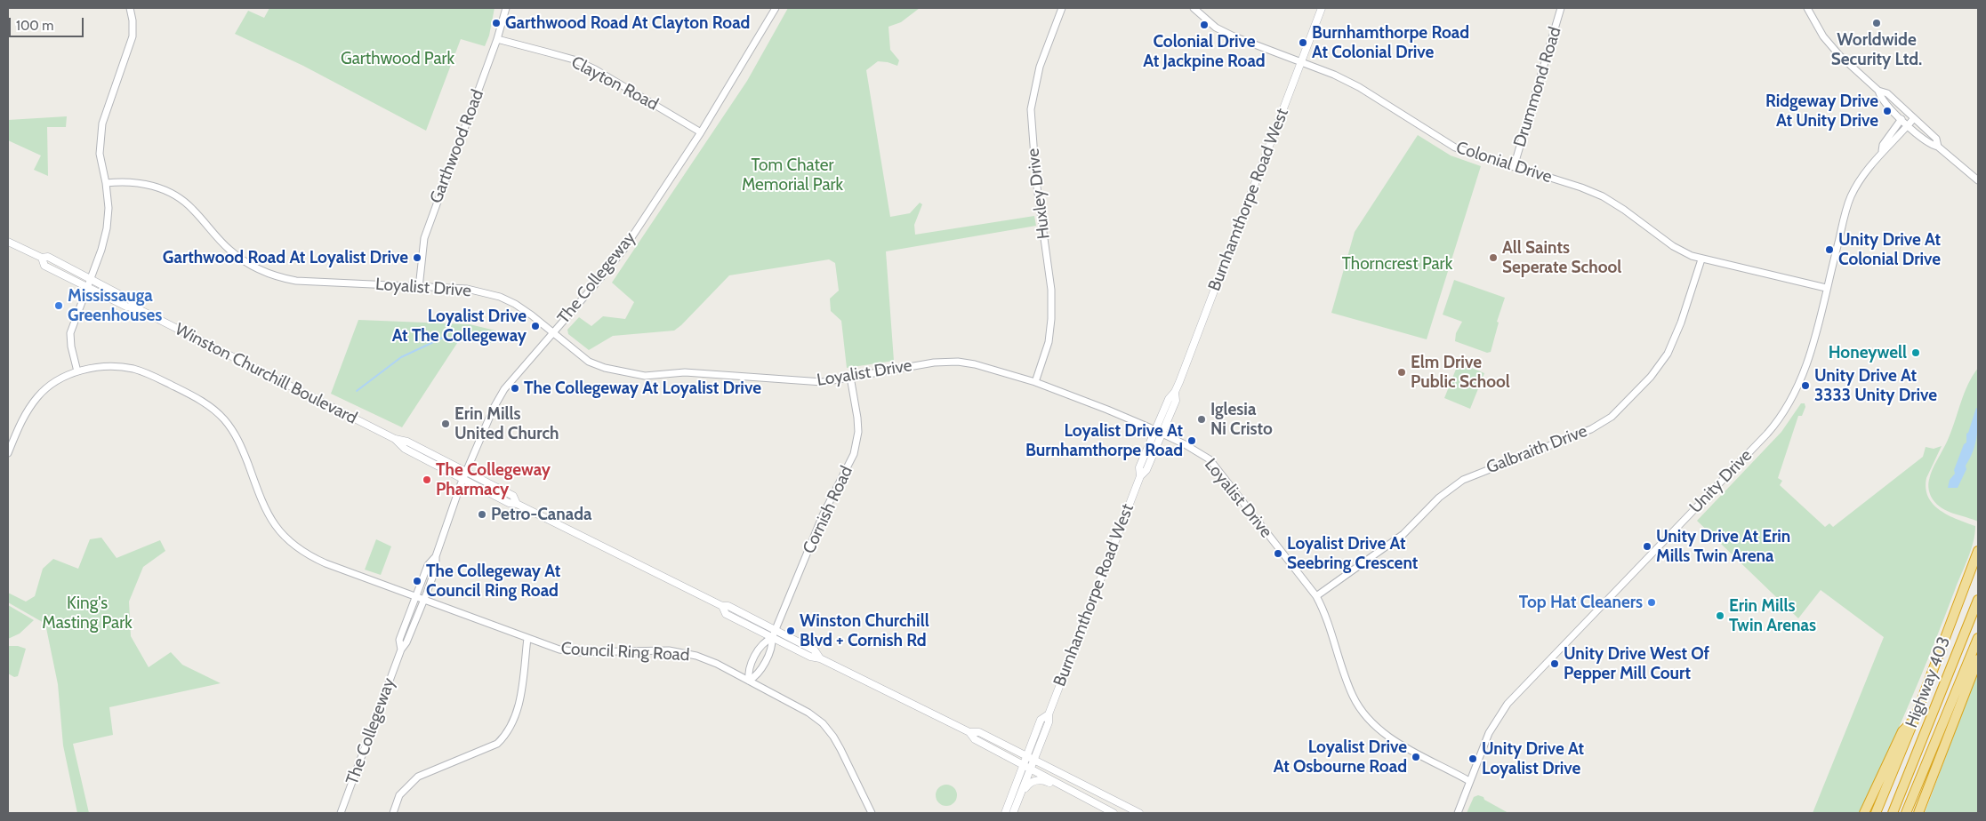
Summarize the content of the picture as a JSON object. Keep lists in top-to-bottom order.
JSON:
{
  "streets": {
    "highway": ["Highway 403"],
    "main road": ["Burnhamthorpe Road West", "Winston Churchill Boulevard"],
    "street": [
      "Clayton Road",
      "Drummond Road",
      "Garthwood Road",
      "Colonial Drive",
      "Huxley Drive",
      "The Collegeway",
      "Loyalist Drive",
      "Galbraith Drive",
      "Unity Drive",
      "Cornish Road",
      "Council Ring Road"
    ]
  },
  "crossings": [
    ["Clayton Road", "Garthwood Road"],
    ["Clayton Road", "The Collegeway"],
    ["Drummond Road", "Colonial Drive"],
    ["Garthwood Road", "Loyalist Drive"],
    ["Colonial Drive", "Burnhamthorpe Road West"],
    ["Colonial Drive", "Galbraith Drive"],
    ["Colonial Drive", "Unity Drive"],
    ["Huxley Drive", "Loyalist Drive"],
    ["Burnhamthorpe Road West", "Loyalist Drive"],
    ["Burnhamthorpe Road West", "Winston Churchill Boulevard"],
    ["The Collegeway", "Loyalist Drive"],
    ["The Collegeway", "Winston Churchill Boulevard"],
    ["The Collegeway", "Council Ring Road"],
    ["Loyalist Drive", "Galbraith Drive"],
    ["Loyalist Drive", "Unity Drive"],
    ["Loyalist Drive", "Cornish Road"],
    ["Winston Churchill Boulevard", "Cornish Road"],
    ["Cornish Road", "Council Ring Road"]
  ],
  "parks": [
    "Garthwood Park",
    "Tom Chater Memorial Park",
    "Thorncrest Park",
    "King's Masting Park"
  ],
  "places": [
    "Garthwood Road At Clayton Road",
    "Worldwide Security Ltd.",
    "Colonial Drive At Jackpine Road",
    "Burnhamthorpe Road At Colonial Drive",
    "Ridgeway Drive At Unity Drive",
    "Unity Drive At Colonial Drive",
    "Garthwood Road At Loyalist Drive",
    "All Saints Seperate School",
    "Mississauga Greenhouses",
    "Loyalist Drive At The Collegeway",
    "Honeywell",
    "Elm Drive Public School",
    "Unity Drive At 3333 Unity Drive",
    "The Collegeway At Loyalist Drive",
    "Iglesia Ni Cristo",
    "Erin Mills United Church",
    "Loyalist Drive At Burnhamthorpe Road",
    "The Collegeway Pharmacy",
    "Petro-Canada",
    "Unity Drive At Erin Mills Twin Arena",
    "Loyalist Drive At Seebring Crescent",
    "The Collegeway At Council Ring Road",
    "Top Hat Cleaners",
    "Erin Mills Twin Arenas",
    "Winston Churchill Blvd + Cornish Rd",
    "Unity Drive West Of Pepper Mill Court",
    "Loyalist Drive At Osbourne Road",
    "Unity Drive At Loyalist Drive"
  ],
  "scale_bar": "100 m"
}
